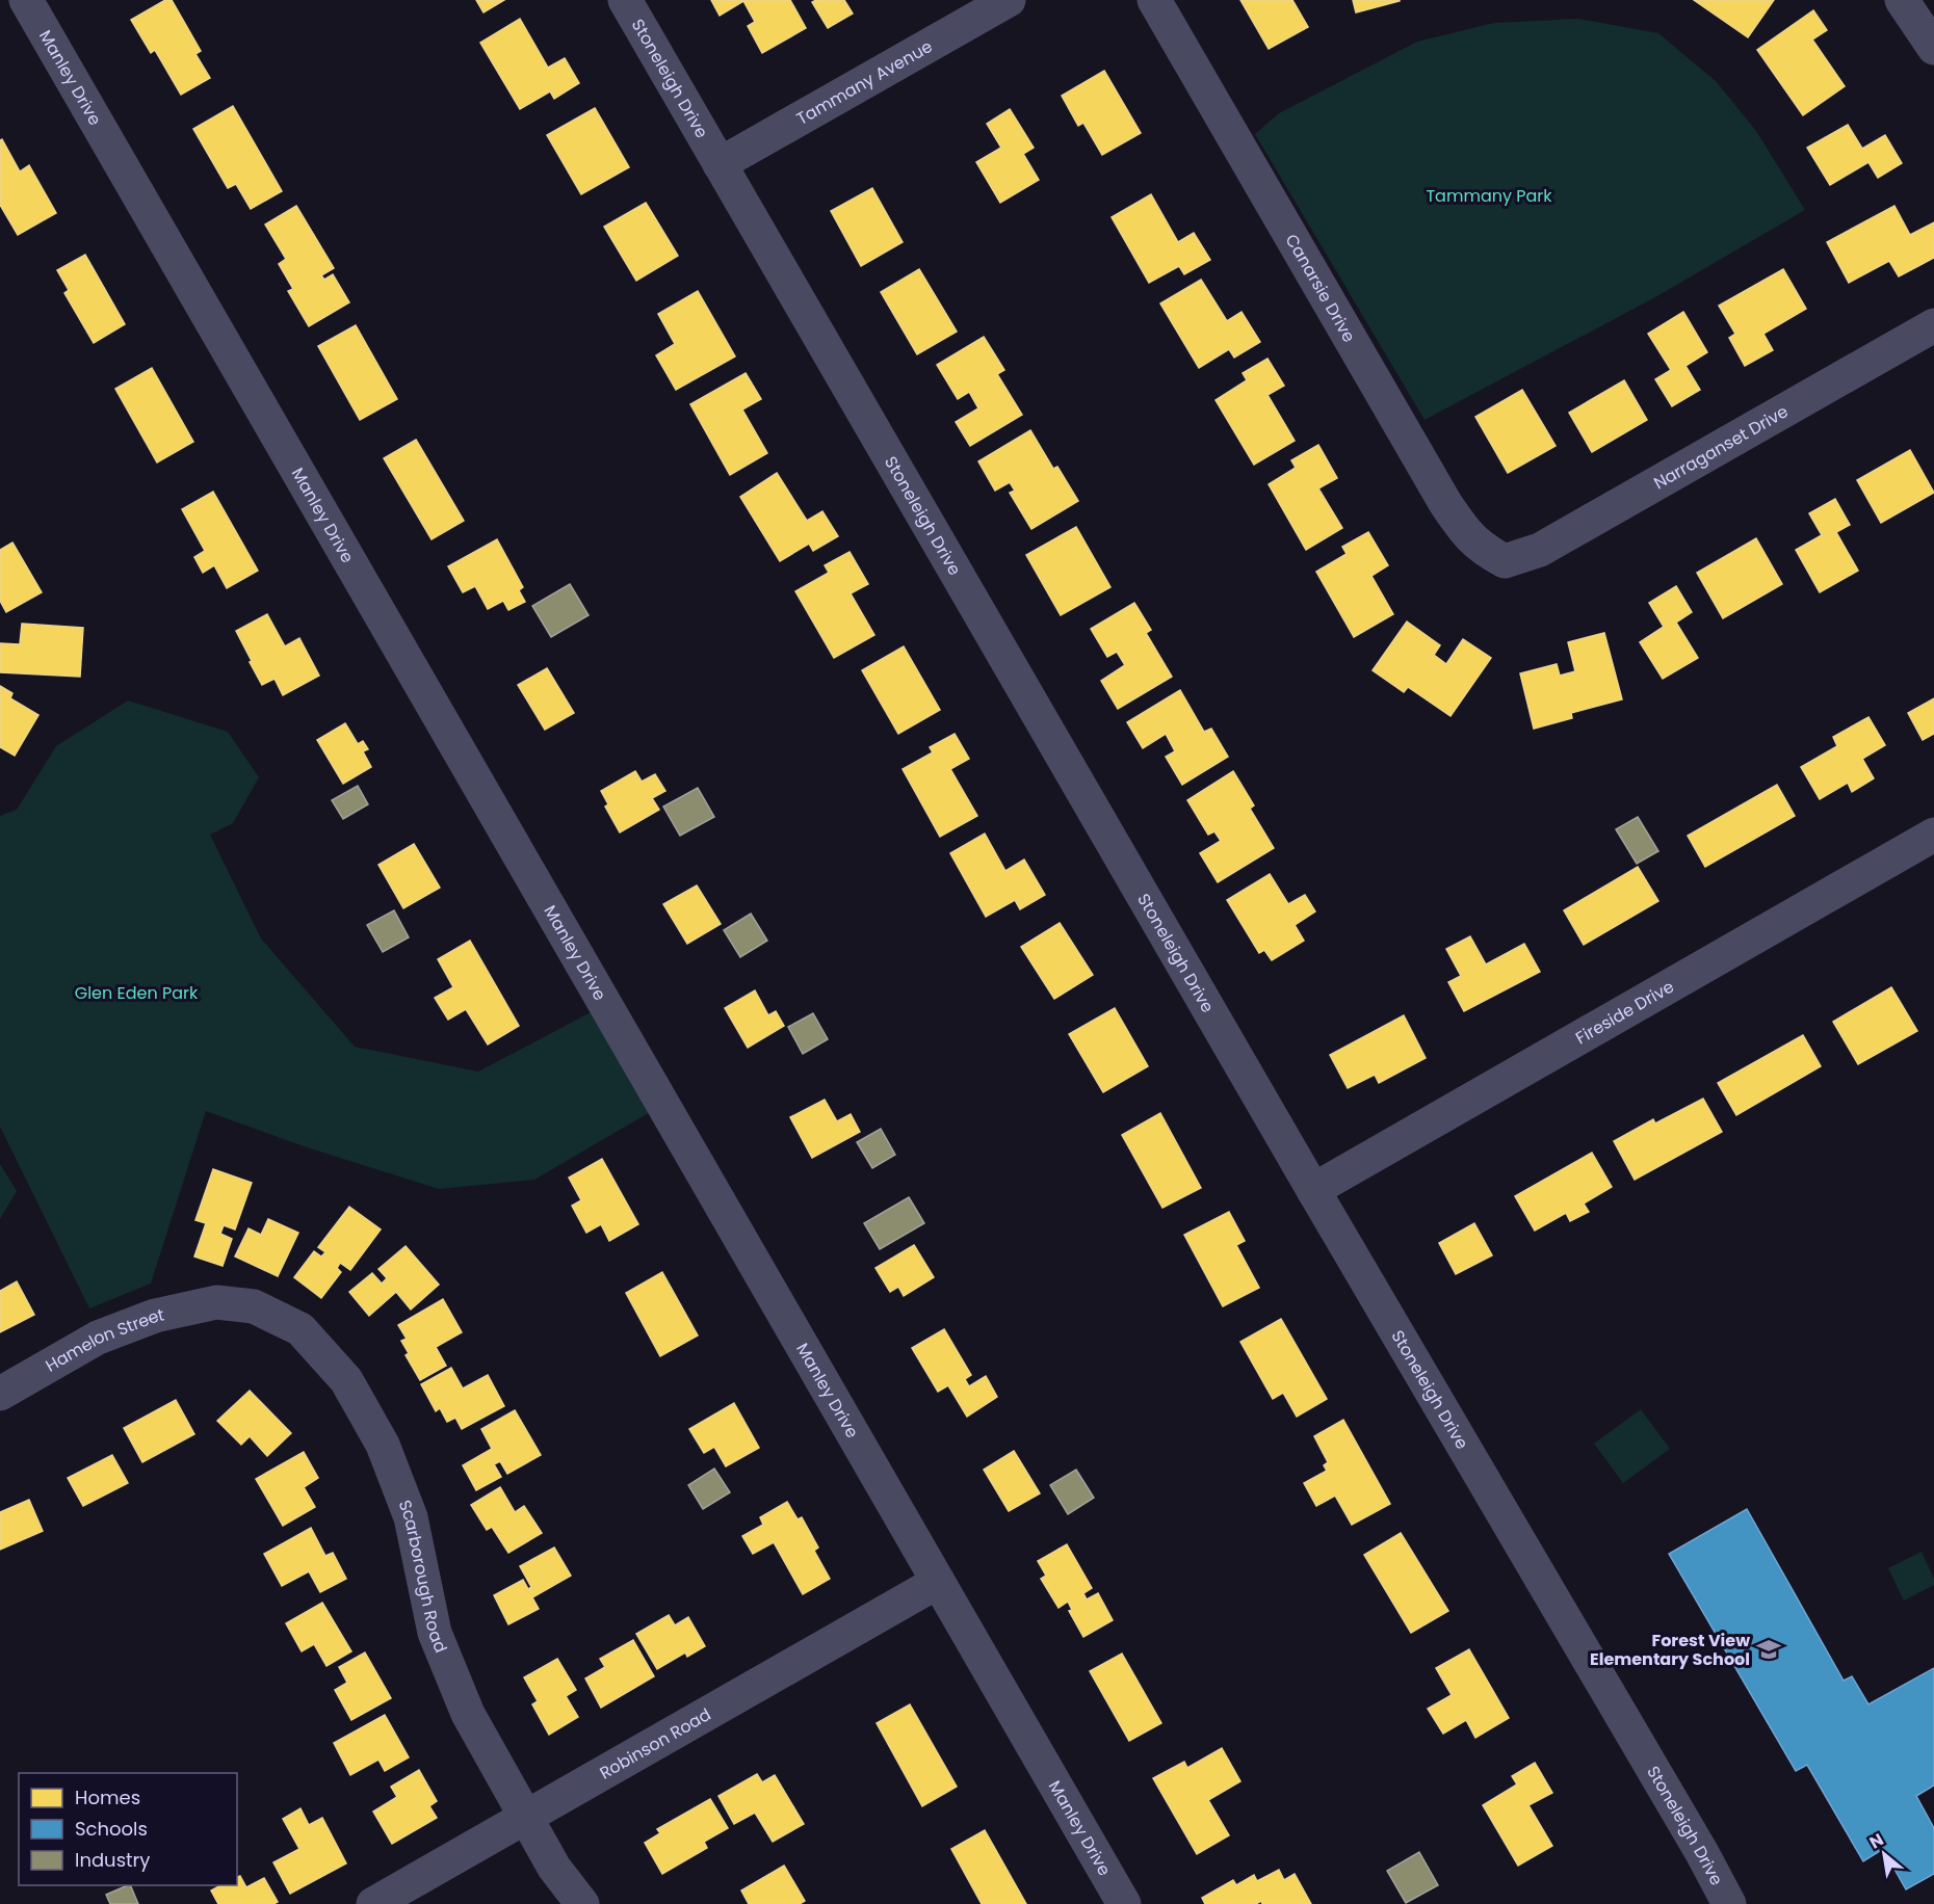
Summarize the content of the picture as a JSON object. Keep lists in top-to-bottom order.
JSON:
{
  "streets": {
    "street": [
      "Manley Drive",
      "Stoneleigh Drive",
      "Tammany Avenue",
      "Canarsie Drive",
      "Narraganset Drive",
      "Fireside Drive",
      "Hamelon Street",
      "Scarborough Road",
      "Robinson Road"
    ]
  },
  "crossings": [
    ["Manley Drive", "Robinson Road"],
    ["Stoneleigh Drive", "Tammany Avenue"],
    ["Stoneleigh Drive", "Fireside Drive"],
    ["Canarsie Drive", "Narraganset Drive"],
    ["Hamelon Street", "Scarborough Road"],
    ["Scarborough Road", "Robinson Road"]
  ],
  "parks": ["Tammany Park", "Glen Eden Park"],
  "places": {
    "school or university": ["Forest View Elementary School"]
  },
  "legend": ["Homes", "Schools", "Industry"],
  "north": "top left"
}
